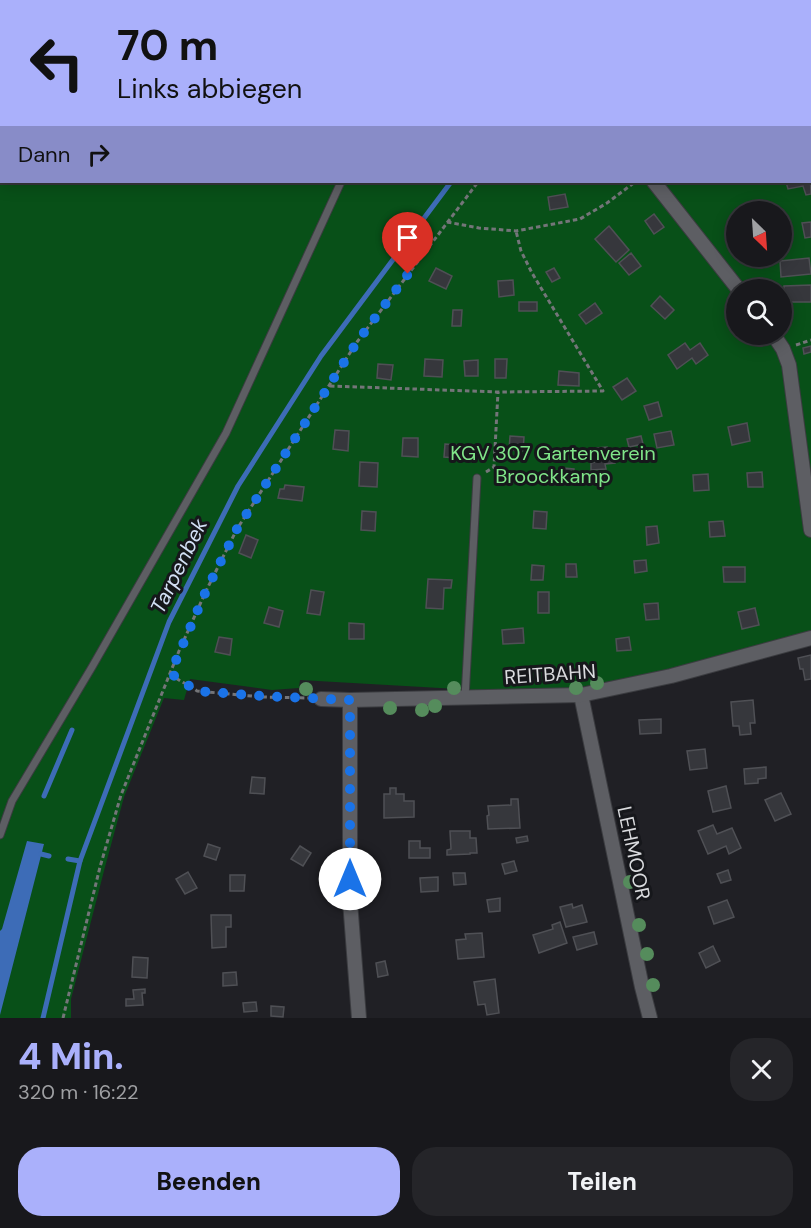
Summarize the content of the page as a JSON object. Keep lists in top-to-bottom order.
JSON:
{
  "streets": {
    "street": ["REITBAHN", "LEHMOOR"]
  },
  "crossings": [
    ["REITBAHN", "LEHMOOR"]
  ],
  "water": ["Tarpenbek"],
  "parks": ["KGV 307 Gartenverein Broockkamp"],
  "north": "bottom right",
  "page": {
    "turn": ["70 m", "Links abbiegen"],
    "then": "Dann",
    "heading": ["4 Min.", "320 m · 16:22"],
    "buttons": ["Beenden", "Teilen"]
  }
}
